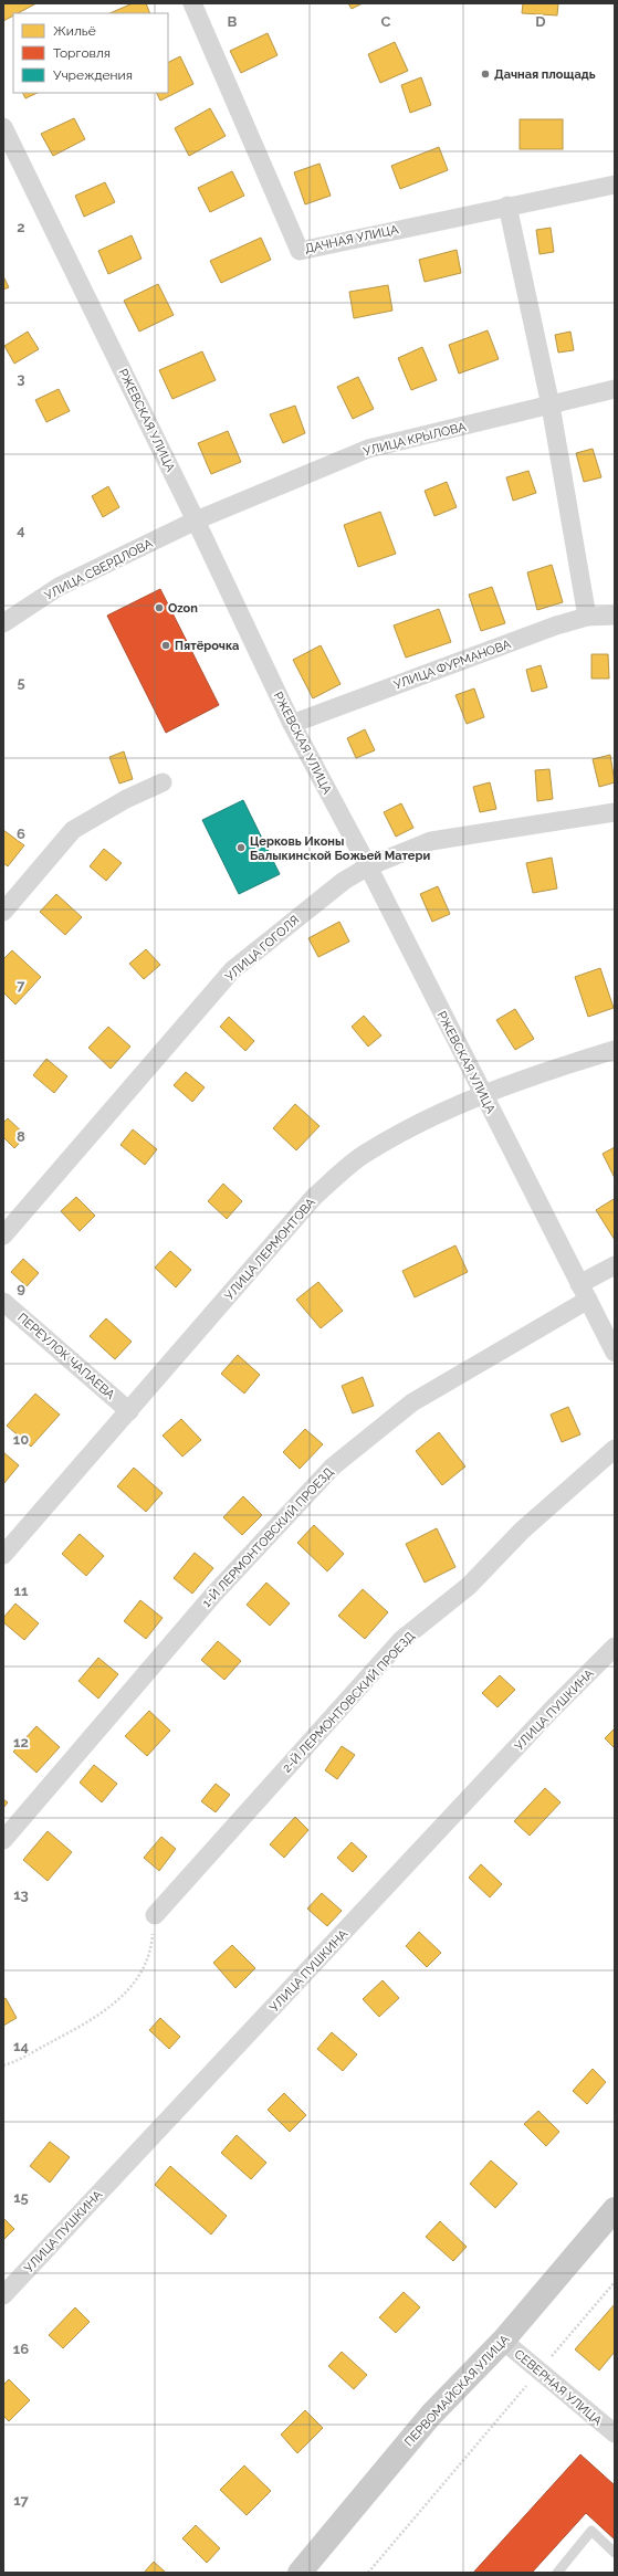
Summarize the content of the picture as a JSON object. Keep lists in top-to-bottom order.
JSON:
{
  "streets": {
    "main road": ["ПЕРВОМАЙСКАЯ УЛИЦА"],
    "street": [
      "ДАЧНАЯ УЛИЦА",
      "РЖЕВСКАЯ УЛИЦА",
      "УЛИЦА КРЫЛОВА",
      "УЛИЦА СВЕРДЛОВА",
      "УЛИЦА ФУРМАНОВА",
      "УЛИЦА ГОГОЛЯ",
      "УЛИЦА ЛЕРМОНТОВА",
      "ПЕРЕУЛОК ЧАПАЕВА",
      "1-Й ЛЕРМОНТОВСКИЙ ПРОЕЗД",
      "2-Й ЛЕРМОНТОВСКИЙ ПРОЕЗД",
      "УЛИЦА ПУШКИНА",
      "СЕВЕРНАЯ УЛИЦА"
    ]
  },
  "crossings": [
    ["РЖЕВСКАЯ УЛИЦА", "УЛИЦА КРЫЛОВА"],
    ["РЖЕВСКАЯ УЛИЦА", "УЛИЦА СВЕРДЛОВА"],
    ["РЖЕВСКАЯ УЛИЦА", "УЛИЦА ФУРМАНОВА"],
    ["РЖЕВСКАЯ УЛИЦА", "УЛИЦА ГОГОЛЯ"],
    ["РЖЕВСКАЯ УЛИЦА", "УЛИЦА ЛЕРМОНТОВА"],
    ["РЖЕВСКАЯ УЛИЦА", "1-Й ЛЕРМОНТОВСКИЙ ПРОЕЗД"],
    ["УЛИЦА КРЫЛОВА", "УЛИЦА СВЕРДЛОВА"],
    ["УЛИЦА ЛЕРМОНТОВА", "ПЕРЕУЛОК ЧАПАЕВА"],
    ["СЕВЕРНАЯ УЛИЦА", "ПЕРВОМАЙСКАЯ УЛИЦА"]
  ],
  "places": [
    "Дачная площадь",
    "Ozon",
    "Пятёрочка",
    "Церковь Иконы Балыкинской Божьей Матери"
  ],
  "legend": ["Жильё", "Торговля", "Учреждения"],
  "grid": {
    "columns": ["B", "C", "D"],
    "rows": [
      "2",
      "3",
      "4",
      "5",
      "6",
      "7",
      "8",
      "9",
      "10",
      "11",
      "12",
      "13",
      "14",
      "15",
      "16",
      "17"
    ]
  }
}
